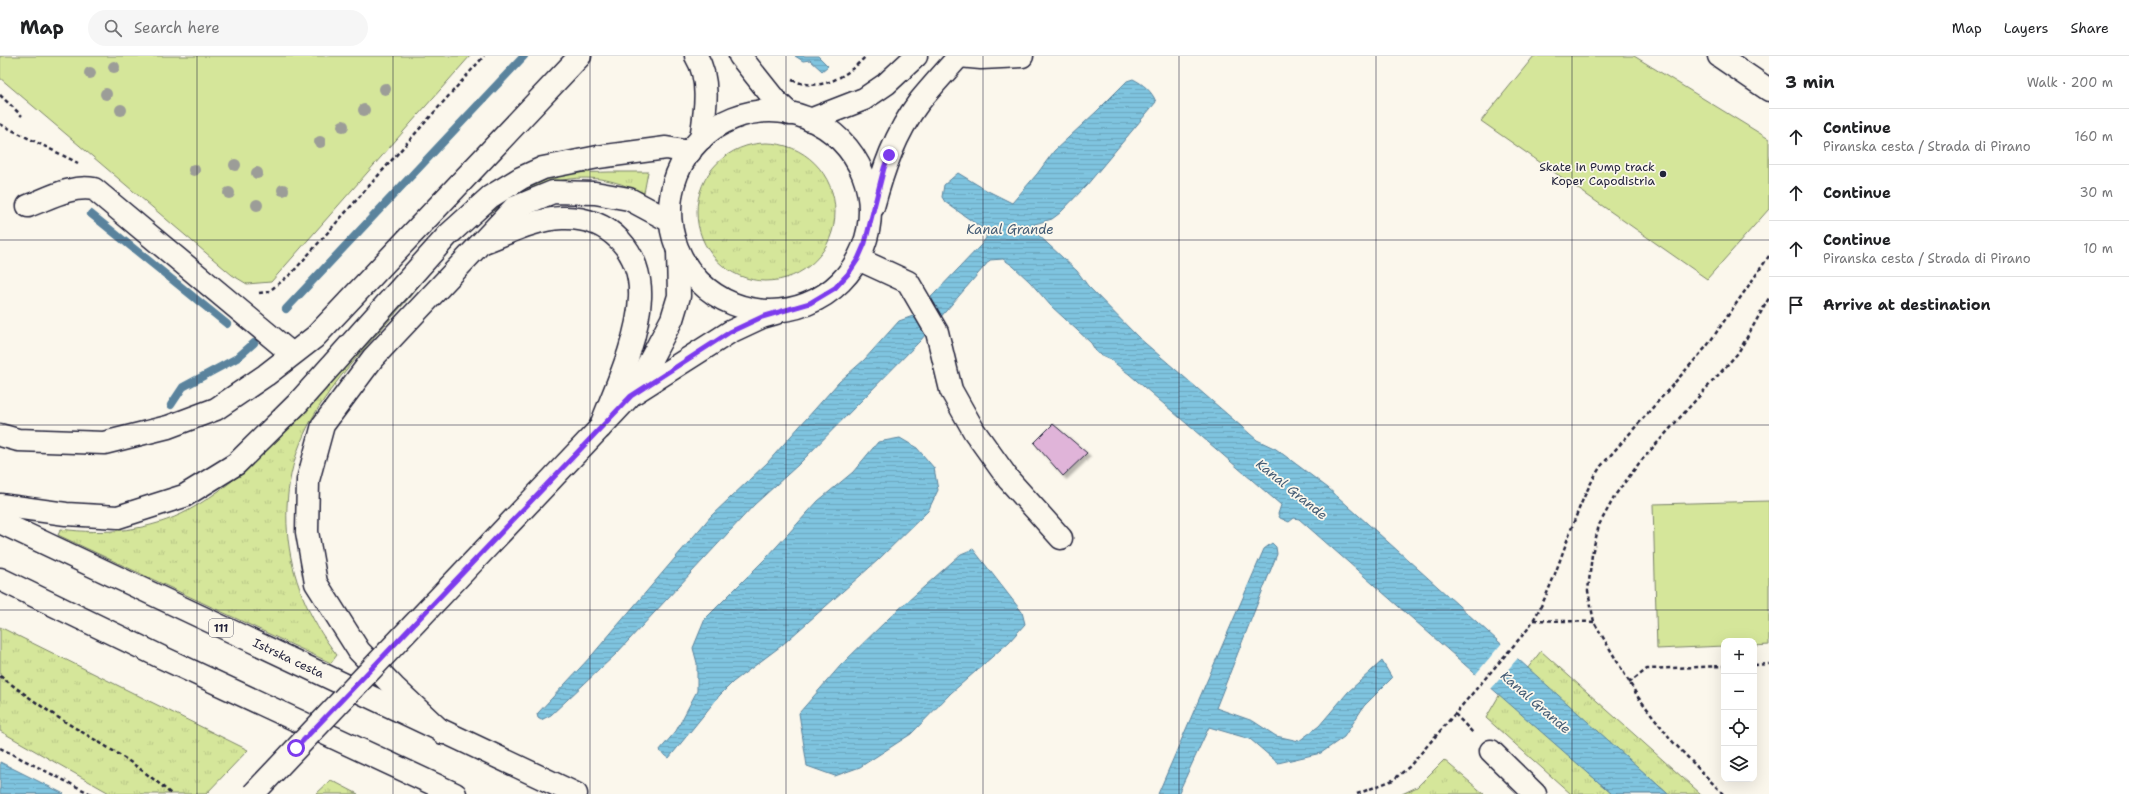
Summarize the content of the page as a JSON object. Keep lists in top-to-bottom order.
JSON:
{
  "streets": {
    "main road": ["111", "Istrska cesta"]
  },
  "water": ["Kanal Grande"],
  "places": ["Skate in Pump track Koper Capodistria"],
  "page": {
    "header": "Map",
    "search": "Search here",
    "nav": ["Map", "Layers", "Share"],
    "heading": ["3 min", "Walk · 200 m"],
    "list": [
      ["Continue", "Piranska cesta / Strada di Pirano", "160 m"],
      ["Continue", "30 m"],
      ["Continue", "Piranska cesta / Strada di Pirano", "10 m"],
      "Arrive at destination"
    ],
    "map_buttons": ["+", "−"]
  }
}
